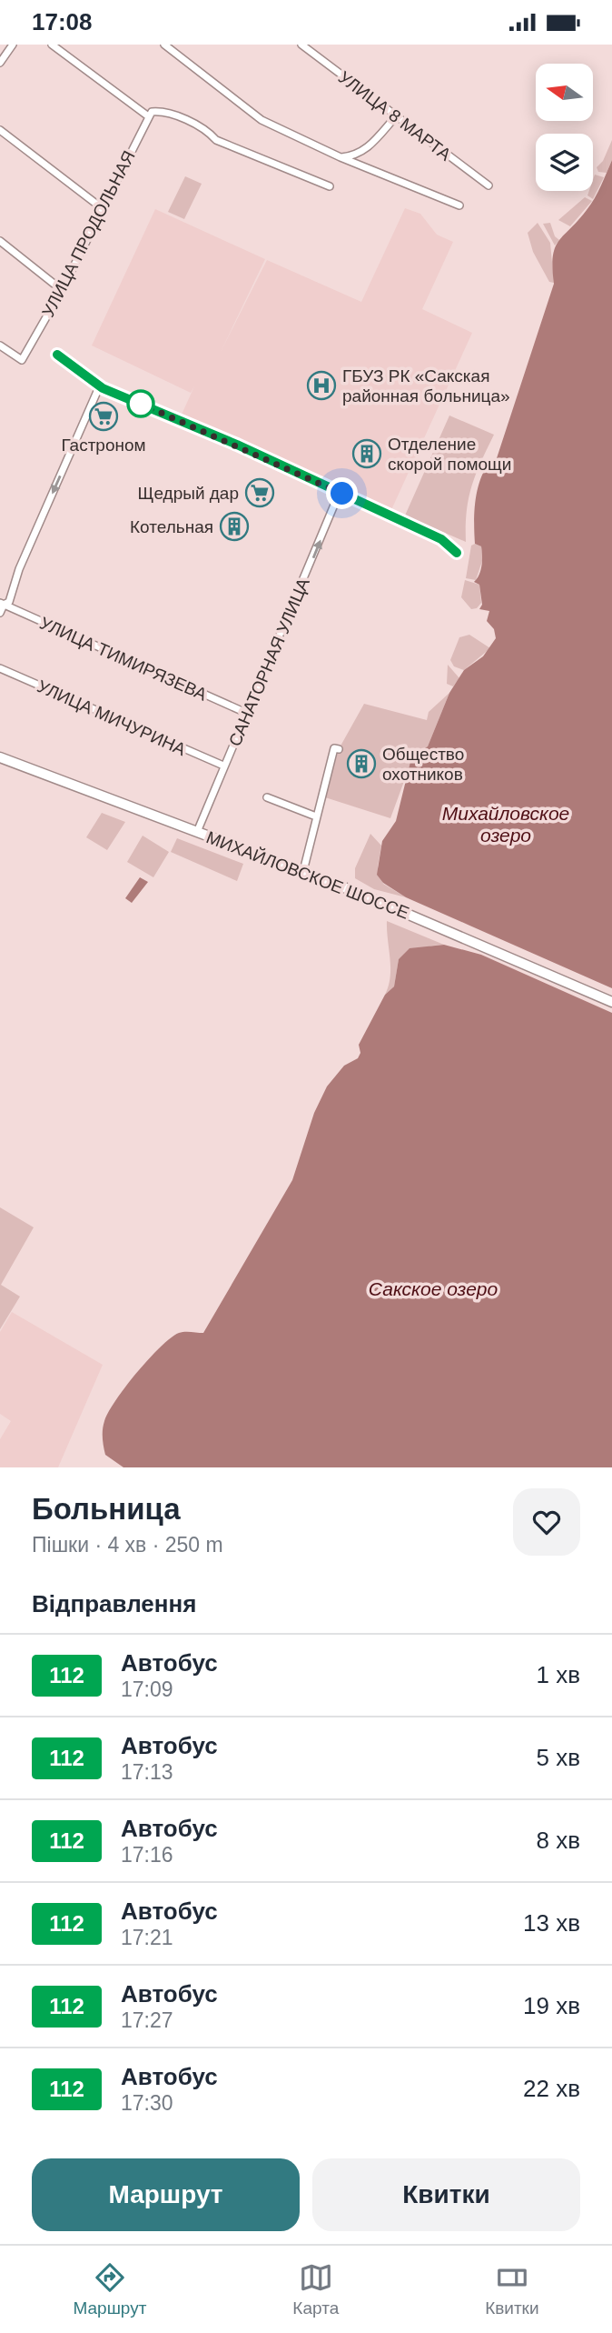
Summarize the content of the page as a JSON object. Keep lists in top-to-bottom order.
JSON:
{
  "streets": {
    "main road": ["МИХАЙЛОВСКОЕ ШОССЕ"],
    "street": [
      "УЛИЦА 8 МАРТА",
      "УЛИЦА ПРОДОЛЬНАЯ",
      "УЛИЦА ТИМИРЯЗЕВА",
      "САНАТОРНАЯ УЛИЦА",
      "УЛИЦА МИЧУРИНА"
    ]
  },
  "crossings": [
    ["УЛИЦА ТИМИРЯЗЕВА", "САНАТОРНАЯ УЛИЦА"],
    ["САНАТОРНАЯ УЛИЦА", "УЛИЦА МИЧУРИНА"],
    ["САНАТОРНАЯ УЛИЦА", "МИХАЙЛОВСКОЕ ШОССЕ"]
  ],
  "one_way": ["САНАТОРНАЯ УЛИЦА"],
  "water": ["Михайловское озеро", "Сакское озеро"],
  "places": {
    "hospital": ["ГБУЗ РК «Сакская районная больница»"],
    "supermarket": ["Гастроном", "Щедрый дар"],
    "building": ["Отделение скорой помощи", "Котельная", "Общество охотников"]
  },
  "lines": ["bus line 112"],
  "north": "left",
  "page": {
    "status": "17:08",
    "heading": [
      ["Больница", "Пішки · 4 хв · 250 m"],
      "Відправлення"
    ],
    "list": [
      {
        "mark": "112",
        "name": "Автобус",
        "note": "17:09",
        "value": "1 хв"
      },
      {
        "mark": "112",
        "name": "Автобус",
        "note": "17:13",
        "value": "5 хв"
      },
      {
        "mark": "112",
        "name": "Автобус",
        "note": "17:16",
        "value": "8 хв"
      },
      {
        "mark": "112",
        "name": "Автобус",
        "note": "17:21",
        "value": "13 хв"
      },
      {
        "mark": "112",
        "name": "Автобус",
        "note": "17:27",
        "value": "19 хв"
      },
      {
        "mark": "112",
        "name": "Автобус",
        "note": "17:30",
        "value": "22 хв"
      }
    ],
    "buttons": ["Маршрут", "Квитки"],
    "tabs": ["Маршрут", "Карта", "Квитки"]
  }
}
